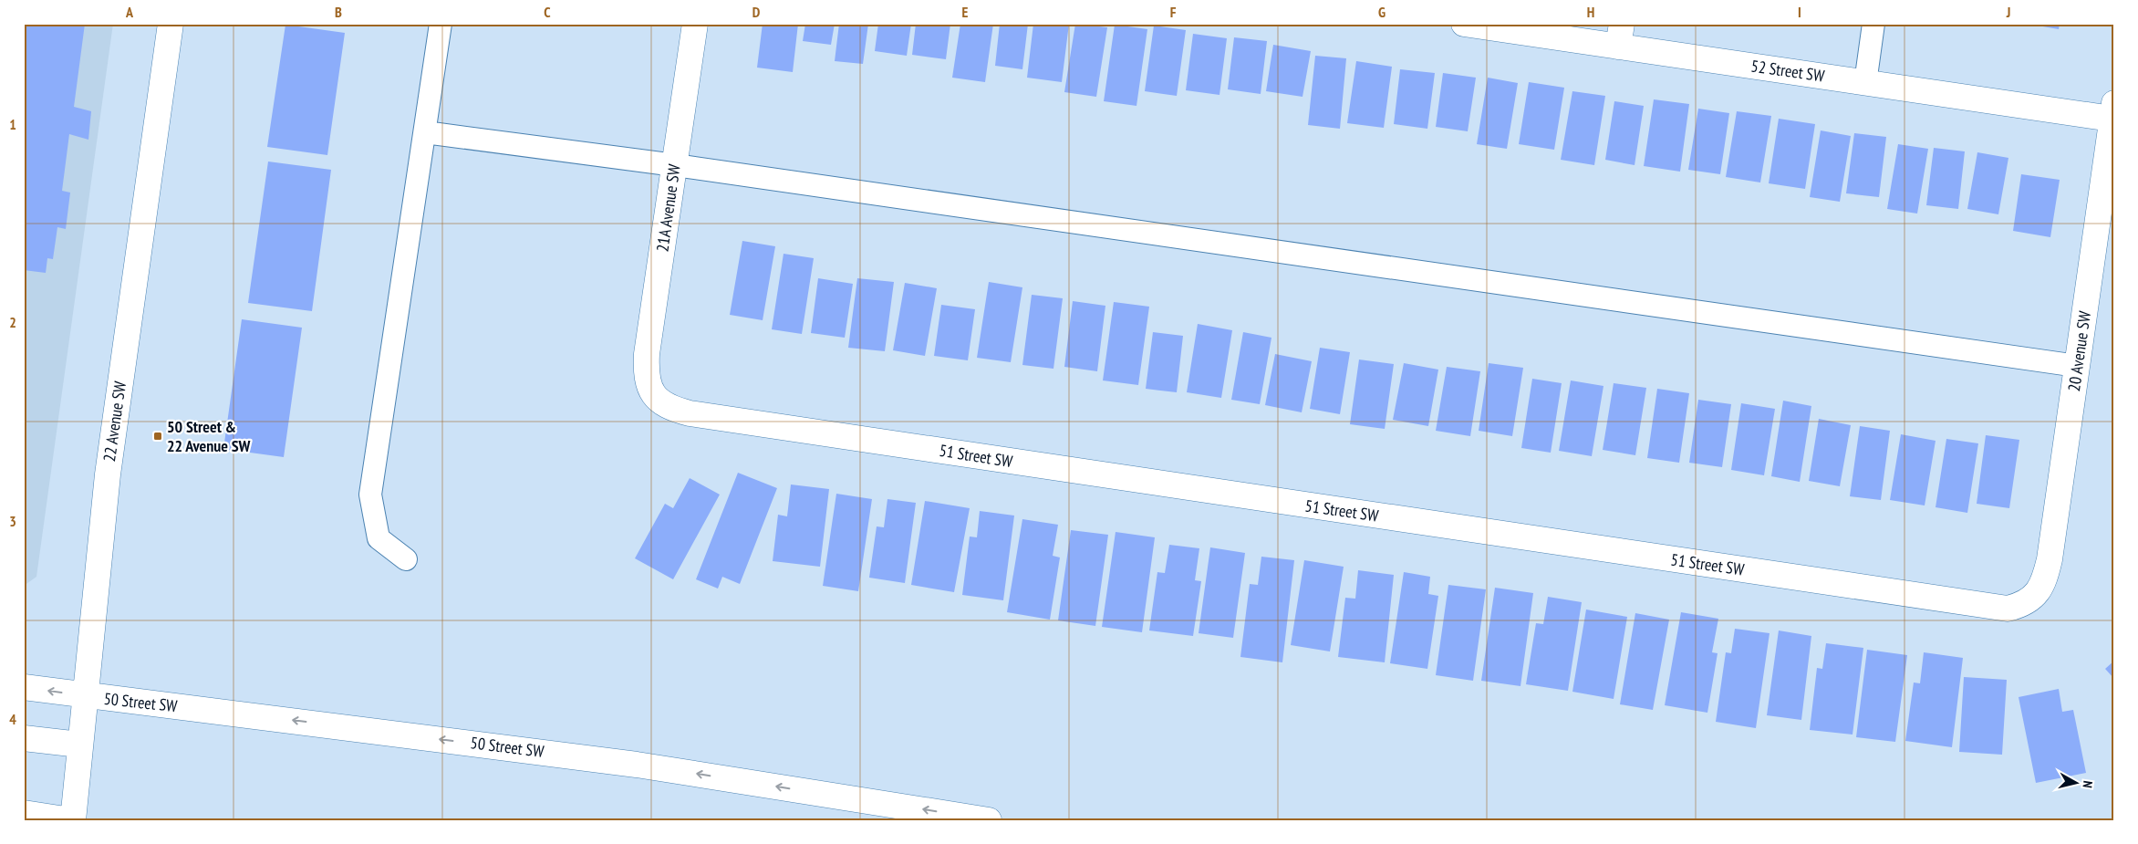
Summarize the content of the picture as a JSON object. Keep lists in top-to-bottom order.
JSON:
{
  "streets": {
    "street": [
      "52 Street SW",
      "21A Avenue SW",
      "20 Avenue SW",
      "22 Avenue SW",
      "51 Street SW",
      "50 Street SW"
    ]
  },
  "crossings": [
    ["52 Street SW", "20 Avenue SW"],
    ["21A Avenue SW", "51 Street SW"],
    ["20 Avenue SW", "51 Street SW"],
    ["22 Avenue SW", "50 Street SW"]
  ],
  "one_way": ["50 Street SW"],
  "places": {
    "transit": ["50 Street & 22 Avenue SW"]
  },
  "north": "right",
  "grid": {
    "columns": [
      "A",
      "B",
      "C",
      "D",
      "E",
      "F",
      "G",
      "H",
      "I",
      "J"
    ],
    "rows": [
      "1",
      "2",
      "3",
      "4"
    ]
  }
}
